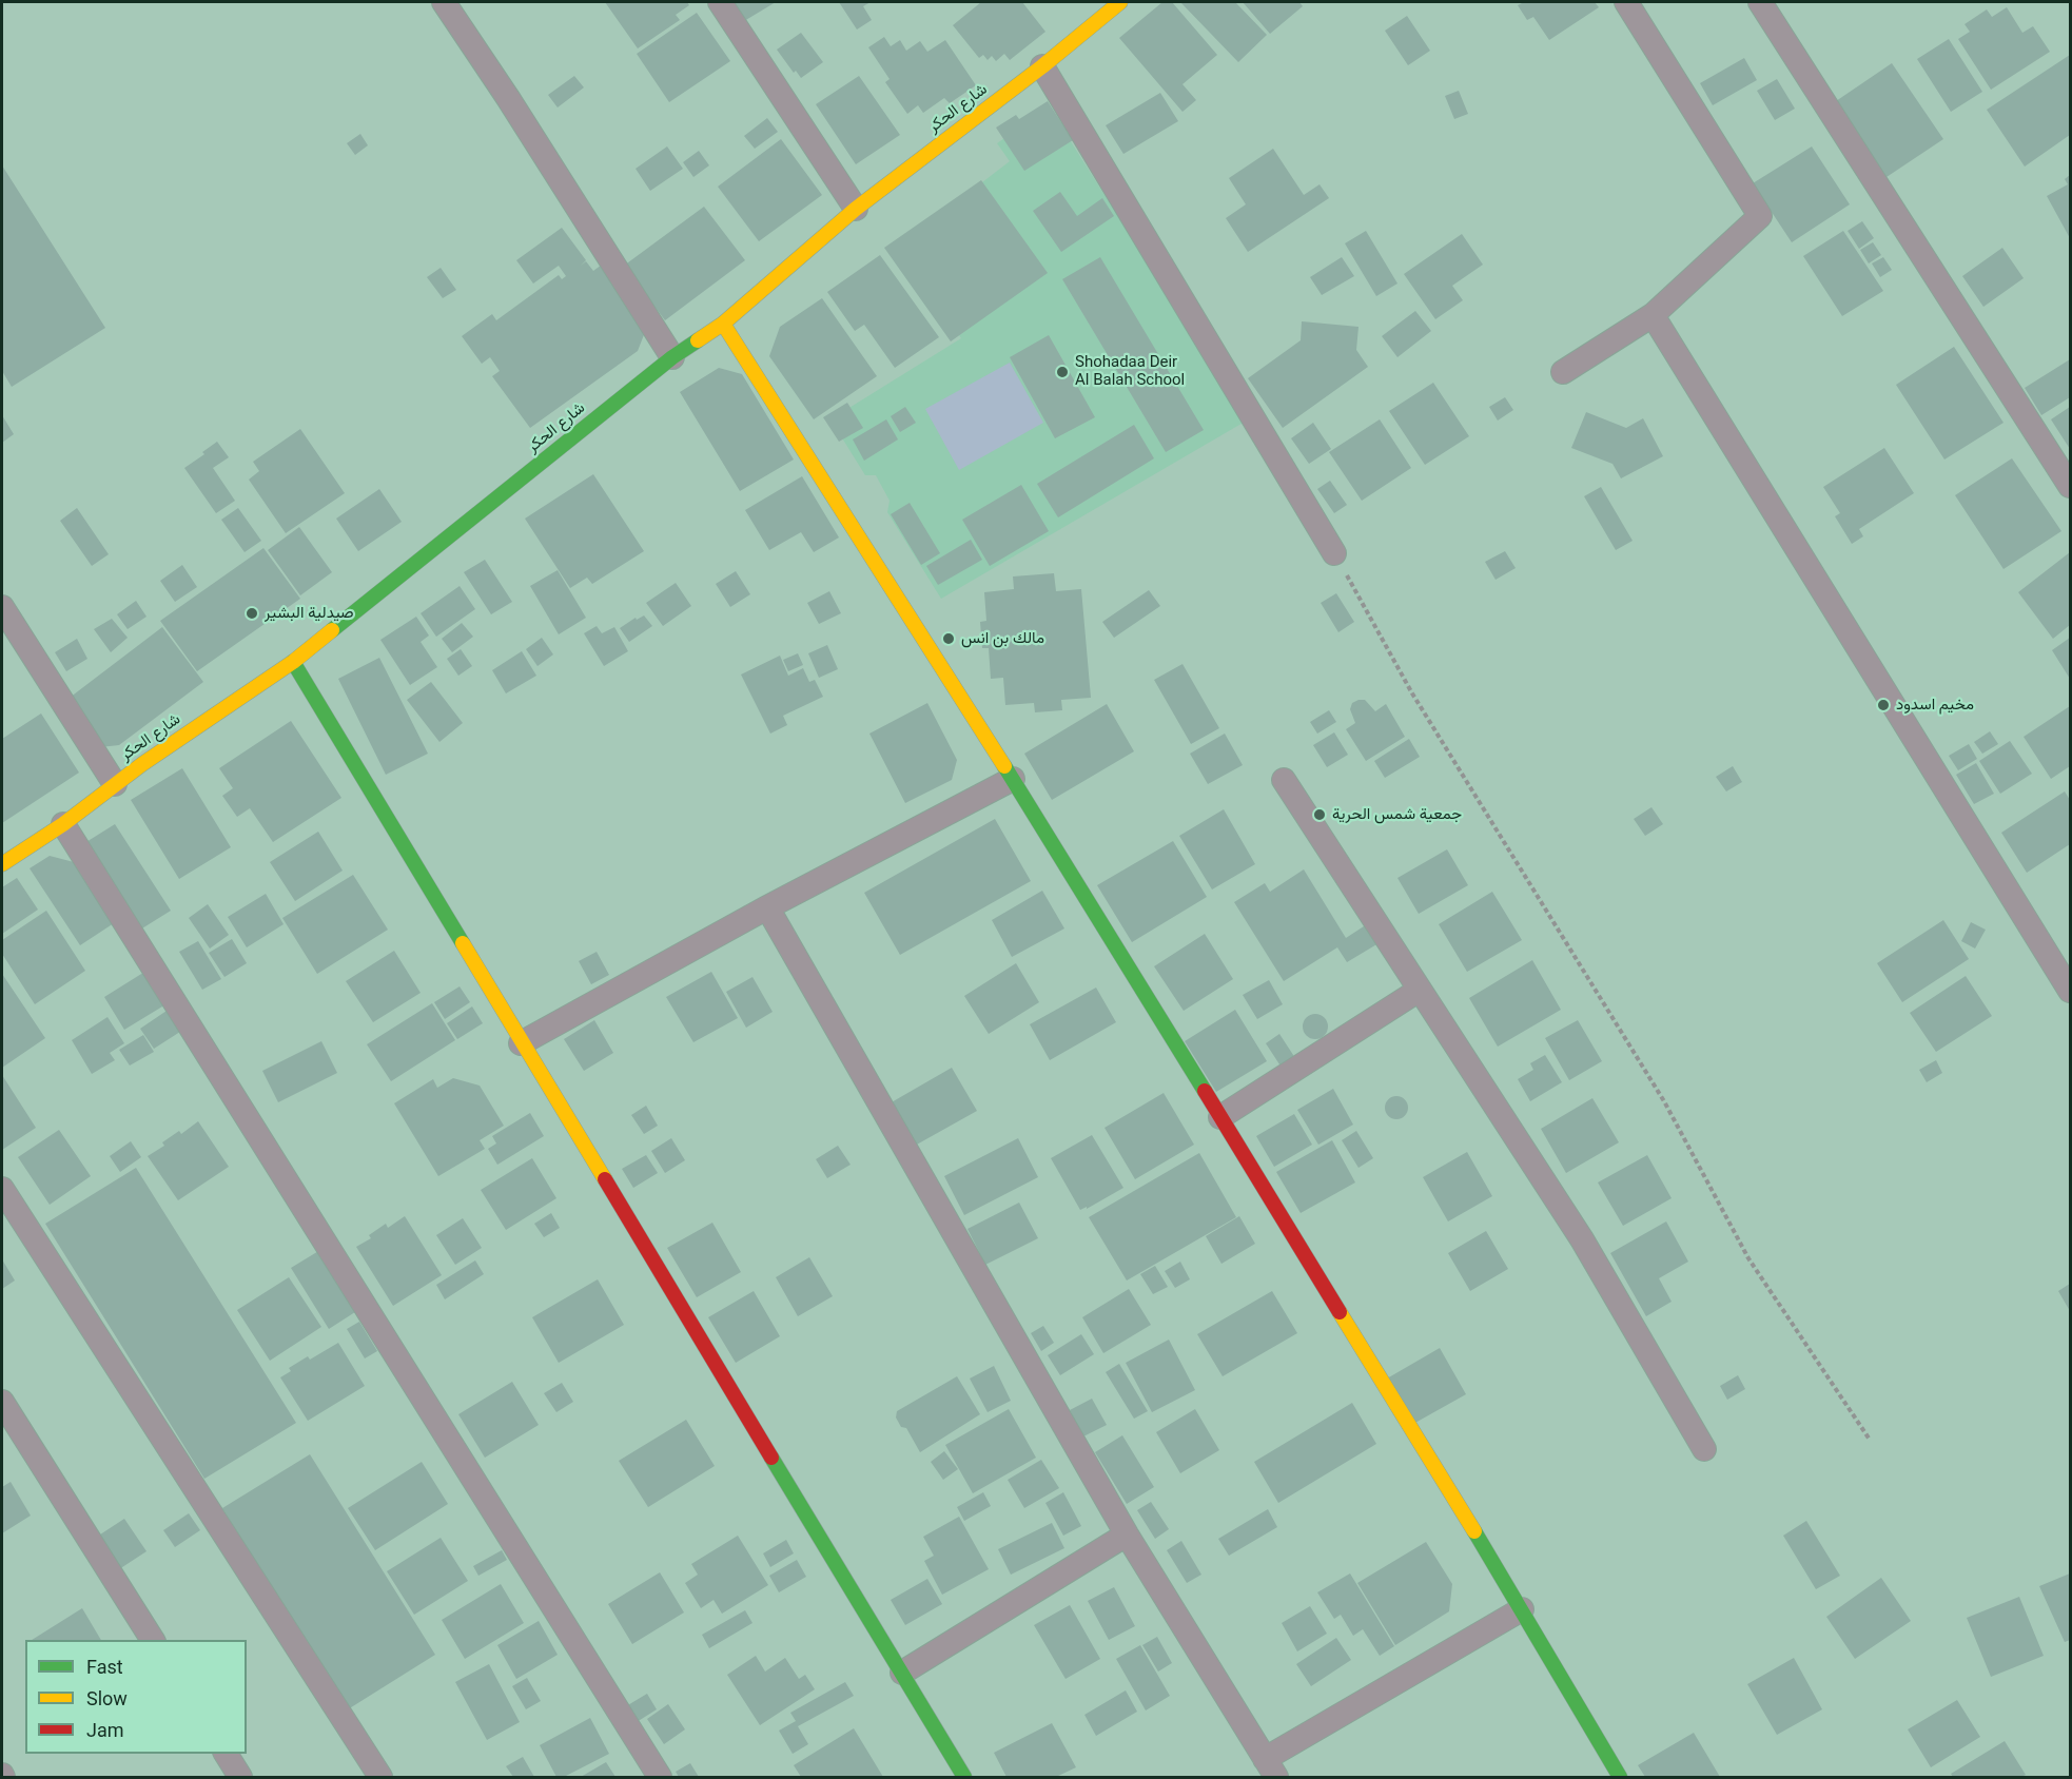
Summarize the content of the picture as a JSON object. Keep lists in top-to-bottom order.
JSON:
{
  "streets": {
    "street": ["شارع الحكر"]
  },
  "places": [
    "Shohadaa Deir Al Balah School",
    "صيدلية البشير",
    "مالك بن انس",
    "مخيم اسدود",
    "جمعية شمس الحرية"
  ],
  "legend": ["Fast", "Slow", "Jam"]
}
